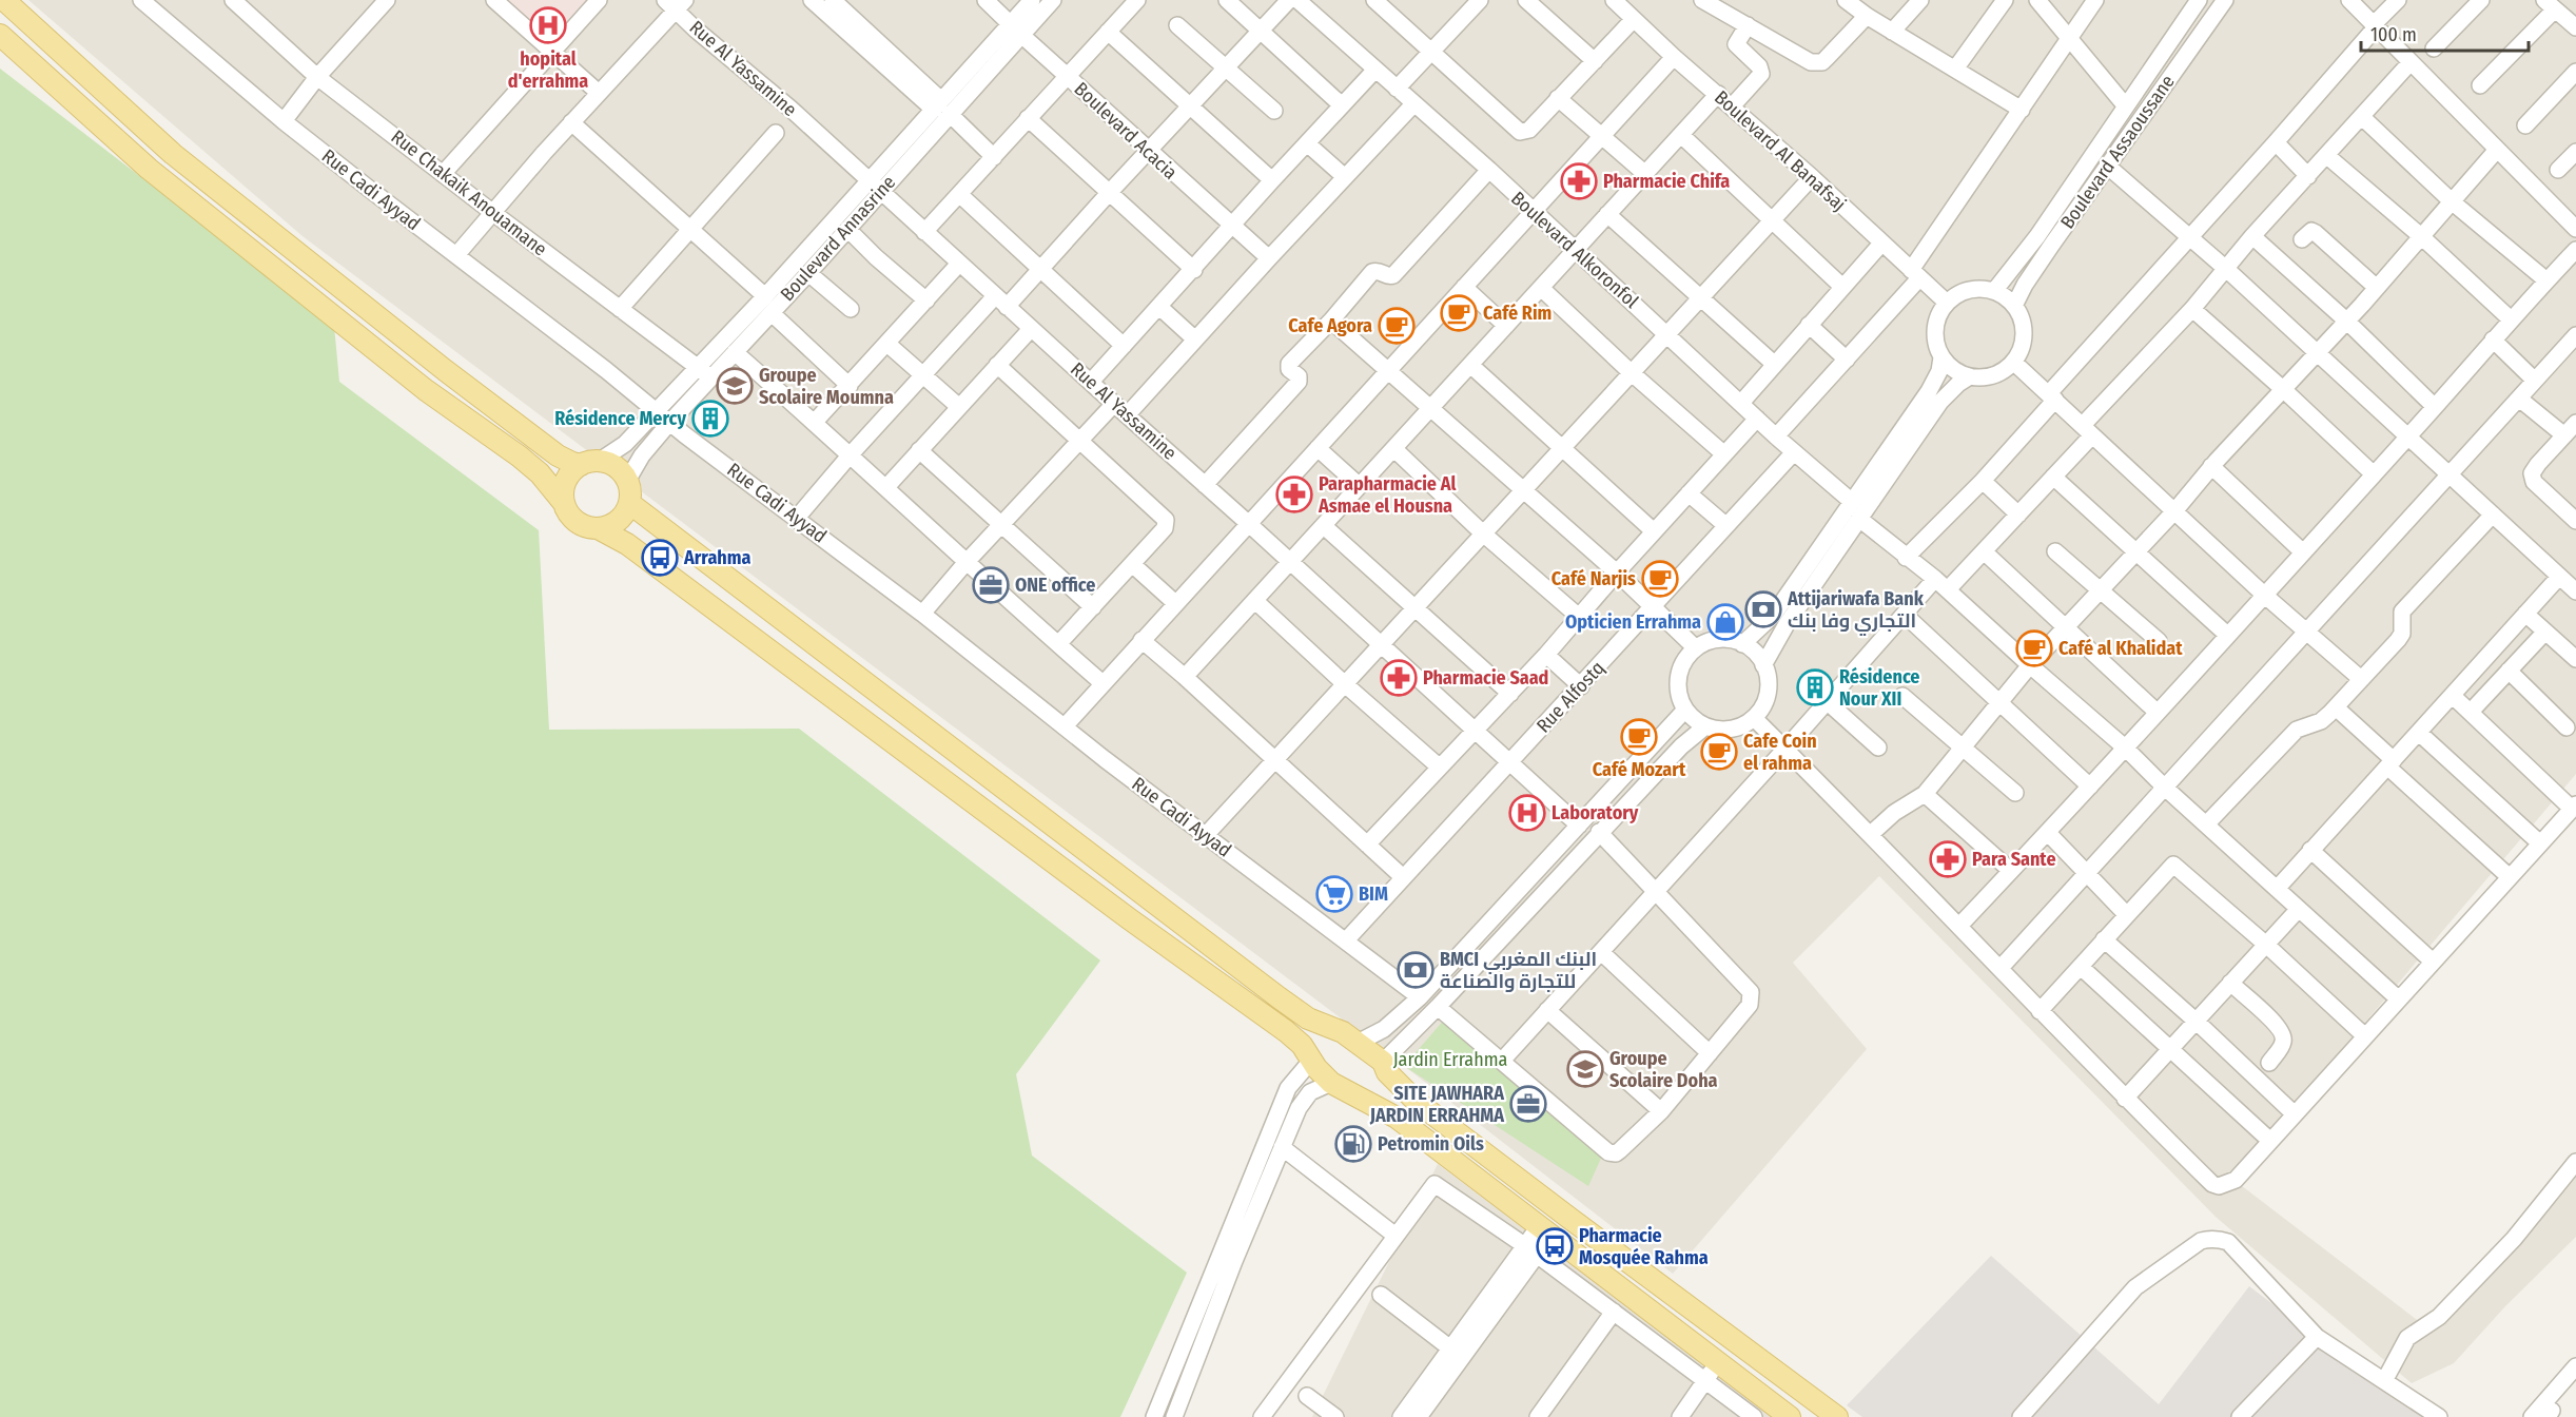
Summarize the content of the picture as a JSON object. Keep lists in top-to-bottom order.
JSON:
{
  "streets": {
    "street": [
      "Rue Al Yassamine",
      "Boulevard Acacia",
      "Boulevard Al Banafsaj",
      "Boulevard Assaoussane",
      "Rue Cadi Ayyad",
      "Rue Chakaik Anouamane",
      "Boulevard Annasrine",
      "Boulevard Alkoronfol",
      "Rue Alfostq"
    ]
  },
  "crossings": [
    ["Rue Al Yassamine", "Boulevard Annasrine"],
    ["Rue Al Yassamine", "Rue Alfostq"],
    ["Boulevard Acacia", "Boulevard Annasrine"],
    ["Boulevard Al Banafsaj", "Boulevard Assaoussane"],
    ["Rue Cadi Ayyad", "Boulevard Annasrine"],
    ["Rue Cadi Ayyad", "Rue Alfostq"],
    ["Rue Chakaik Anouamane", "Boulevard Annasrine"],
    ["Boulevard Alkoronfol", "Rue Alfostq"]
  ],
  "parks": ["Jardin Errahma"],
  "places": {
    "hospital": ["hopital d'errahma", "Laboratory"],
    "pharmacy": [
      "Pharmacie Chifa",
      "Parapharmacie Al Asmae el Housna",
      "Pharmacie Saad",
      "Para Sante"
    ],
    "cafe": [
      "Café Rim",
      "Cafe Agora",
      "Café Narjis",
      "Café al Khalidat",
      "Café Mozart",
      "Cafe Coin el rahma"
    ],
    "school or university": ["Groupe Scolaire Moumna", "Groupe Scolaire Doha"],
    "building": ["Résidence Mercy", "Résidence Nour XII"],
    "bus stop": ["Arrahma", "Pharmacie Mosquée Rahma"],
    "office": ["ONE office", "SITE JAWHARA JARDIN ERRAHMA"],
    "bank": ["Attijariwafa Bank التجاري وفا بنك", "BMCI البنك المغربي للتجارة والصناعة"],
    "shop": ["Opticien Errahma"],
    "supermarket": ["BIM"],
    "fuel station": ["Petromin Oils"]
  },
  "scale_bar": "100 m"
}
